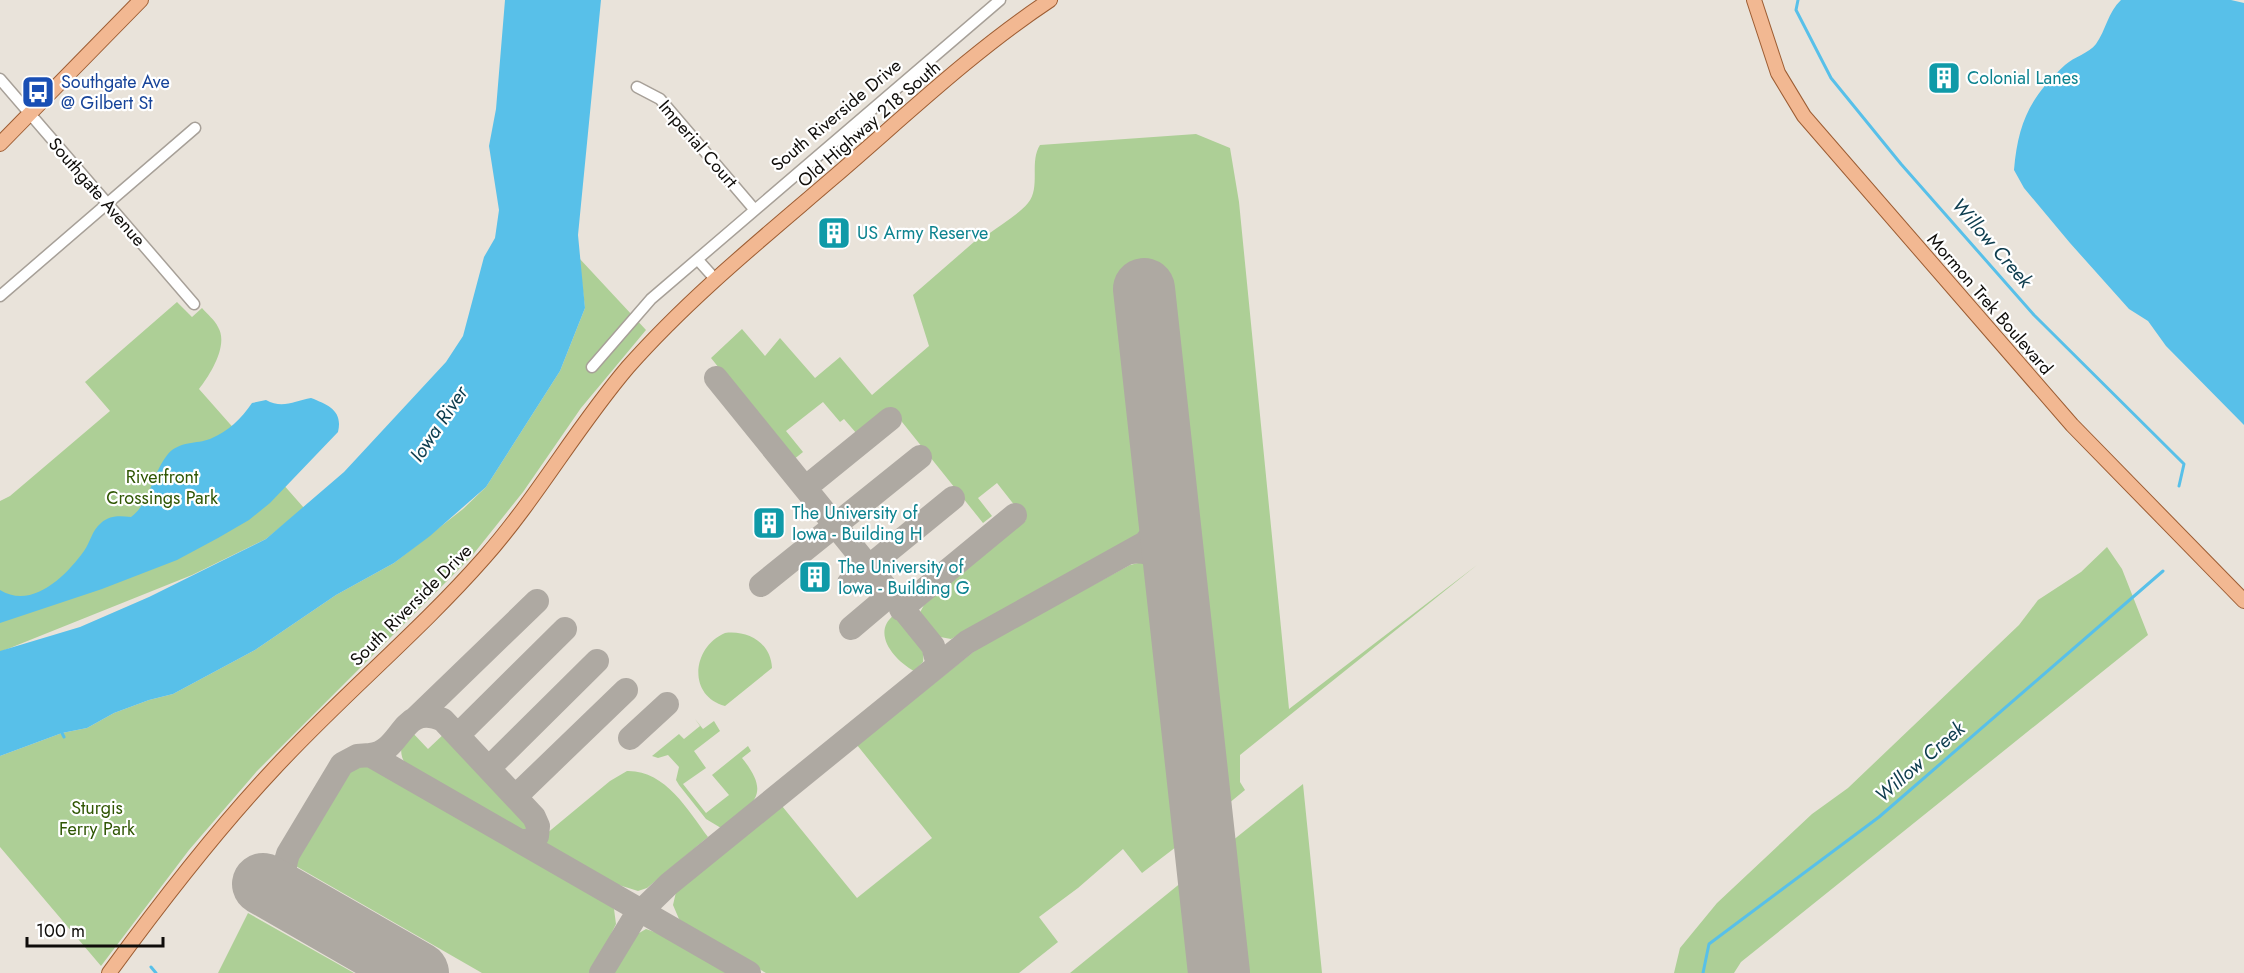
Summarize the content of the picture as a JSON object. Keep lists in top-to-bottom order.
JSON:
{
  "streets": {
    "main road": ["South Riverside Drive", "Old Highway 218 South", "Mormon Trek Boulevard"],
    "street": ["Imperial Court", "Southgate Avenue"]
  },
  "crossings": [
    ["South Riverside Drive", "Old Highway 218 South"],
    ["South Riverside Drive", "Imperial Court"]
  ],
  "water": ["Willow Creek", "Iowa River"],
  "parks": ["Riverfront Crossings Park", "Sturgis Ferry Park"],
  "places": {
    "building": [
      "Colonial Lanes",
      "US Army Reserve",
      "The University of Iowa - Building H",
      "The University of Iowa - Building G"
    ],
    "bus stop": ["Southgate Ave @ Gilbert St"]
  },
  "scale_bar": "100 m"
}
